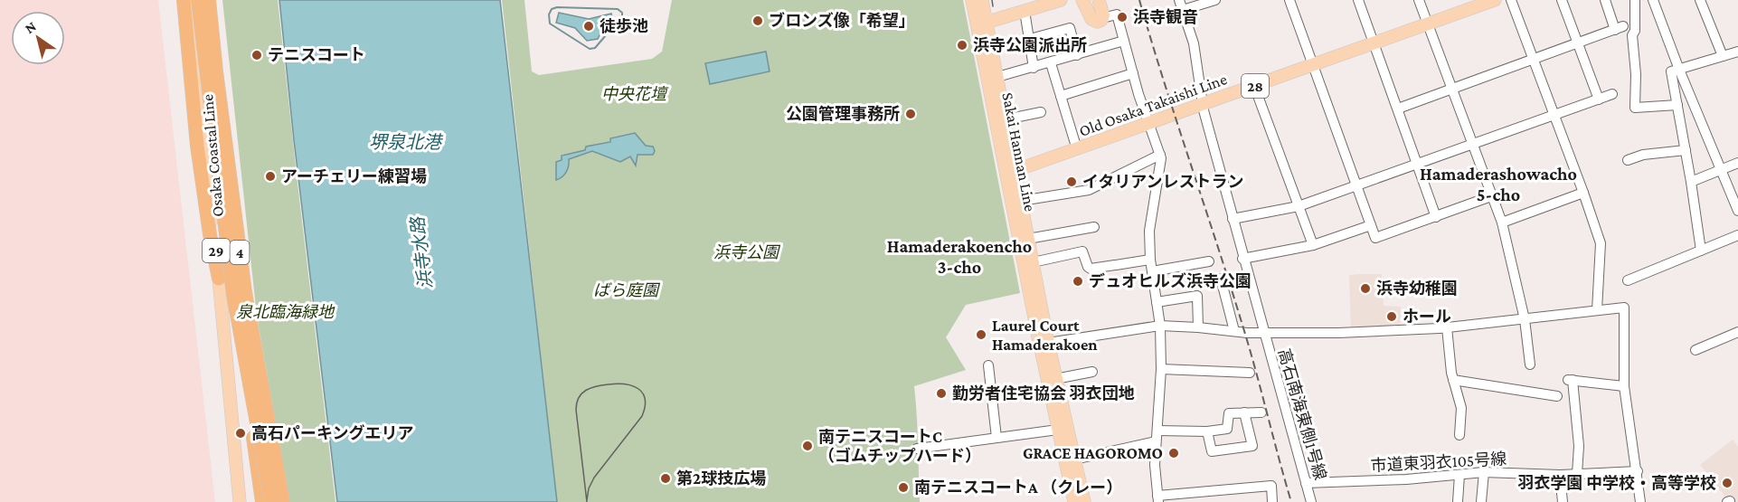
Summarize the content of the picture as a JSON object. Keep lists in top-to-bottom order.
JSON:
{
  "streets": {
    "highway": ["4"],
    "main road": [
      "28",
      "Old Osaka Takaishi Line",
      "Sakai Hannan Line",
      "Osaka Coastal Line",
      "29"
    ],
    "street": ["高石南海東側1号線", "市道東羽衣105号線"]
  },
  "crossings": [
    ["Old Osaka Takaishi Line", "Sakai Hannan Line"],
    ["Old Osaka Takaishi Line", "高石南海東側1号線"],
    ["Osaka Coastal Line", "4"],
    ["高石南海東側1号線", "市道東羽衣105号線"]
  ],
  "districts": ["Hamaderashowacho 5-cho", "Hamaderakoencho 3-cho"],
  "water": ["堺泉北港", "浜寺水路"],
  "parks": [
    "中央花壇",
    "浜寺公園",
    "ばら庭園",
    "泉北臨海緑地"
  ],
  "places": [
    "浜寺観音",
    "ブロンズ像「希望」",
    "徒歩池",
    "浜寺公園派出所",
    "テニスコート",
    "公園管理事務所",
    "アーチェリー練習場",
    "イタリアンレストラン",
    "デュオヒルズ浜寺公園",
    "浜寺幼稚園",
    "ホール",
    "Laurel Court Hamaderakoen",
    "勤労者住宅協会 羽衣団地",
    "高石パーキングエリア",
    "南テニスコートC （ゴムチップハード）",
    "GRACE HAGOROMO",
    "第2球技広場",
    "羽衣学園 中学校・高等学校",
    "南テニスコートA （クレー）"
  ],
  "north": "top left"
}
